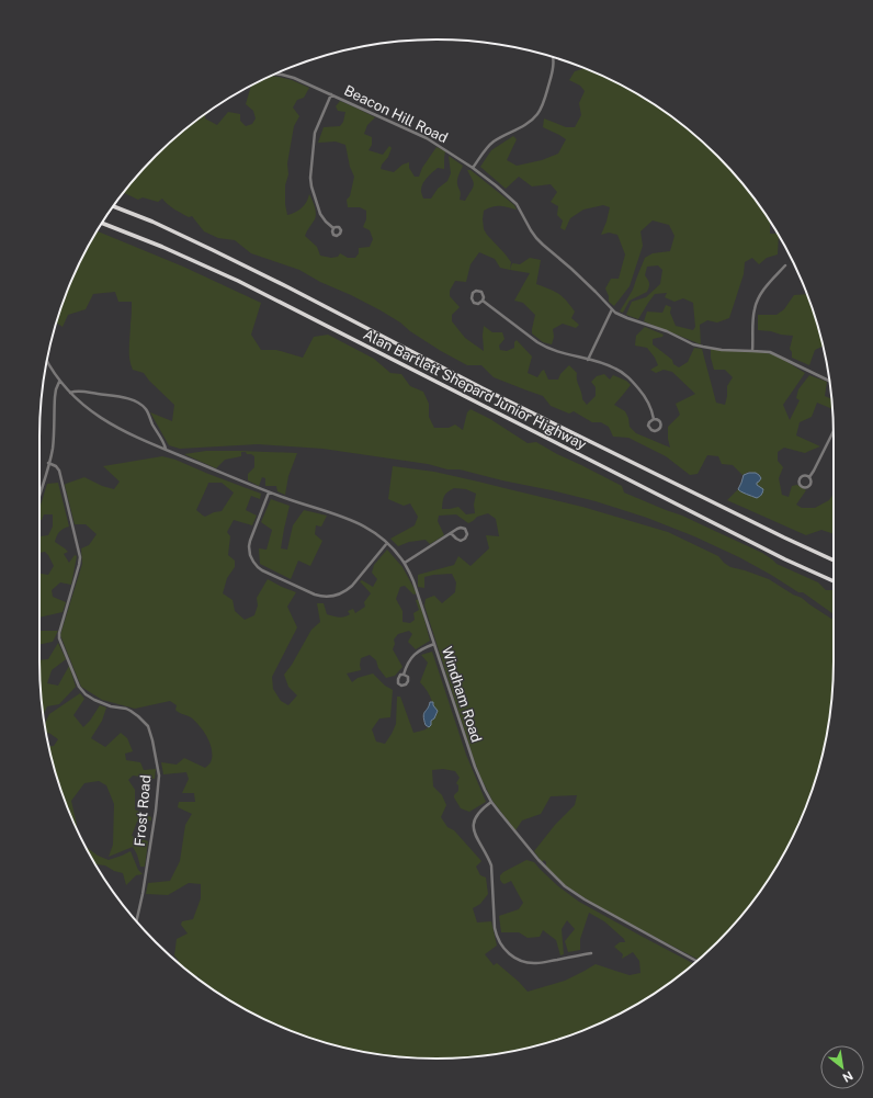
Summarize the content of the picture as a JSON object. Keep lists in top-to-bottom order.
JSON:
{
  "streets": {
    "highway": ["Alan Bartlett Shepard Junior Highway"],
    "street": ["Beacon Hill Road", "Windham Road", "Frost Road"]
  },
  "north": "bottom right"
}
